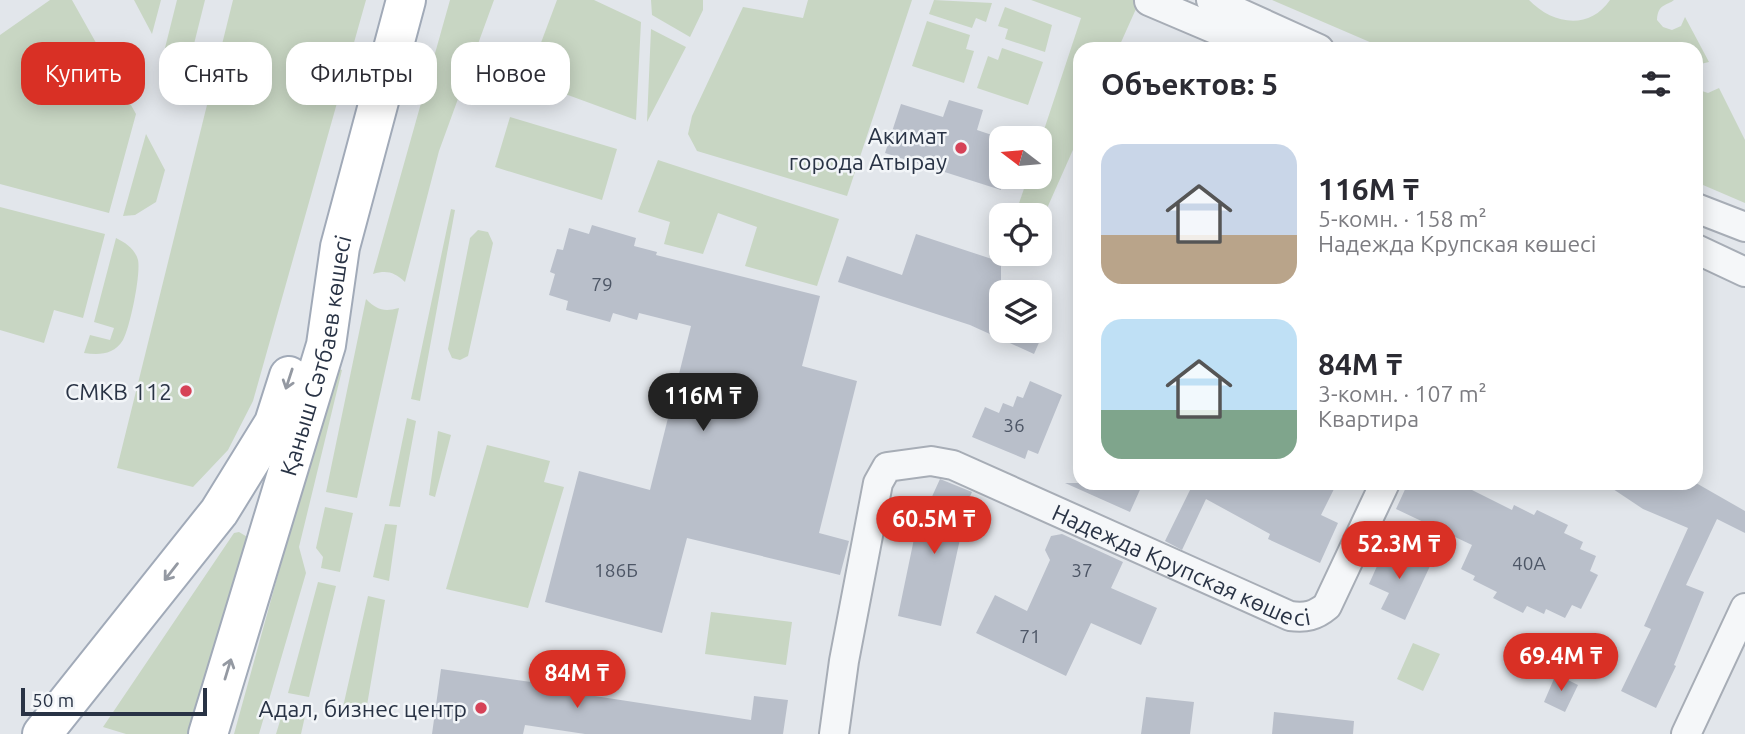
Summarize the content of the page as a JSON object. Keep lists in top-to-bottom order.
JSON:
{
  "streets": {
    "main road": ["Қаныш Сәтбаев көшесі"],
    "street": ["Надежда Крупская көшесі"]
  },
  "places": ["Акимат города Атырау", "СМКВ 112", "Адал, бизнес центр"],
  "house_numbers": [
    "79",
    "36",
    "40А",
    "186Б",
    "37",
    "71"
  ],
  "scale_bar": "50 m",
  "north": "left",
  "page": {
    "chip": [
      "Купить",
      "Снять",
      "Фильтры",
      "Новое"
    ],
    "heading": "Объектов: 5",
    "list": [
      {
        "name": "116M ₸",
        "note": "5-комн. · 158 m² · Надежда Крупская көшесі"
      },
      {
        "name": "84M ₸",
        "note": "3-комн. · 107 m² · Квартира"
      }
    ],
    "price": [
      "116M ₸",
      "60.5M ₸",
      "52.3M ₸",
      "69.4M ₸",
      "84M ₸"
    ],
    "scale": "50 m"
  }
}
